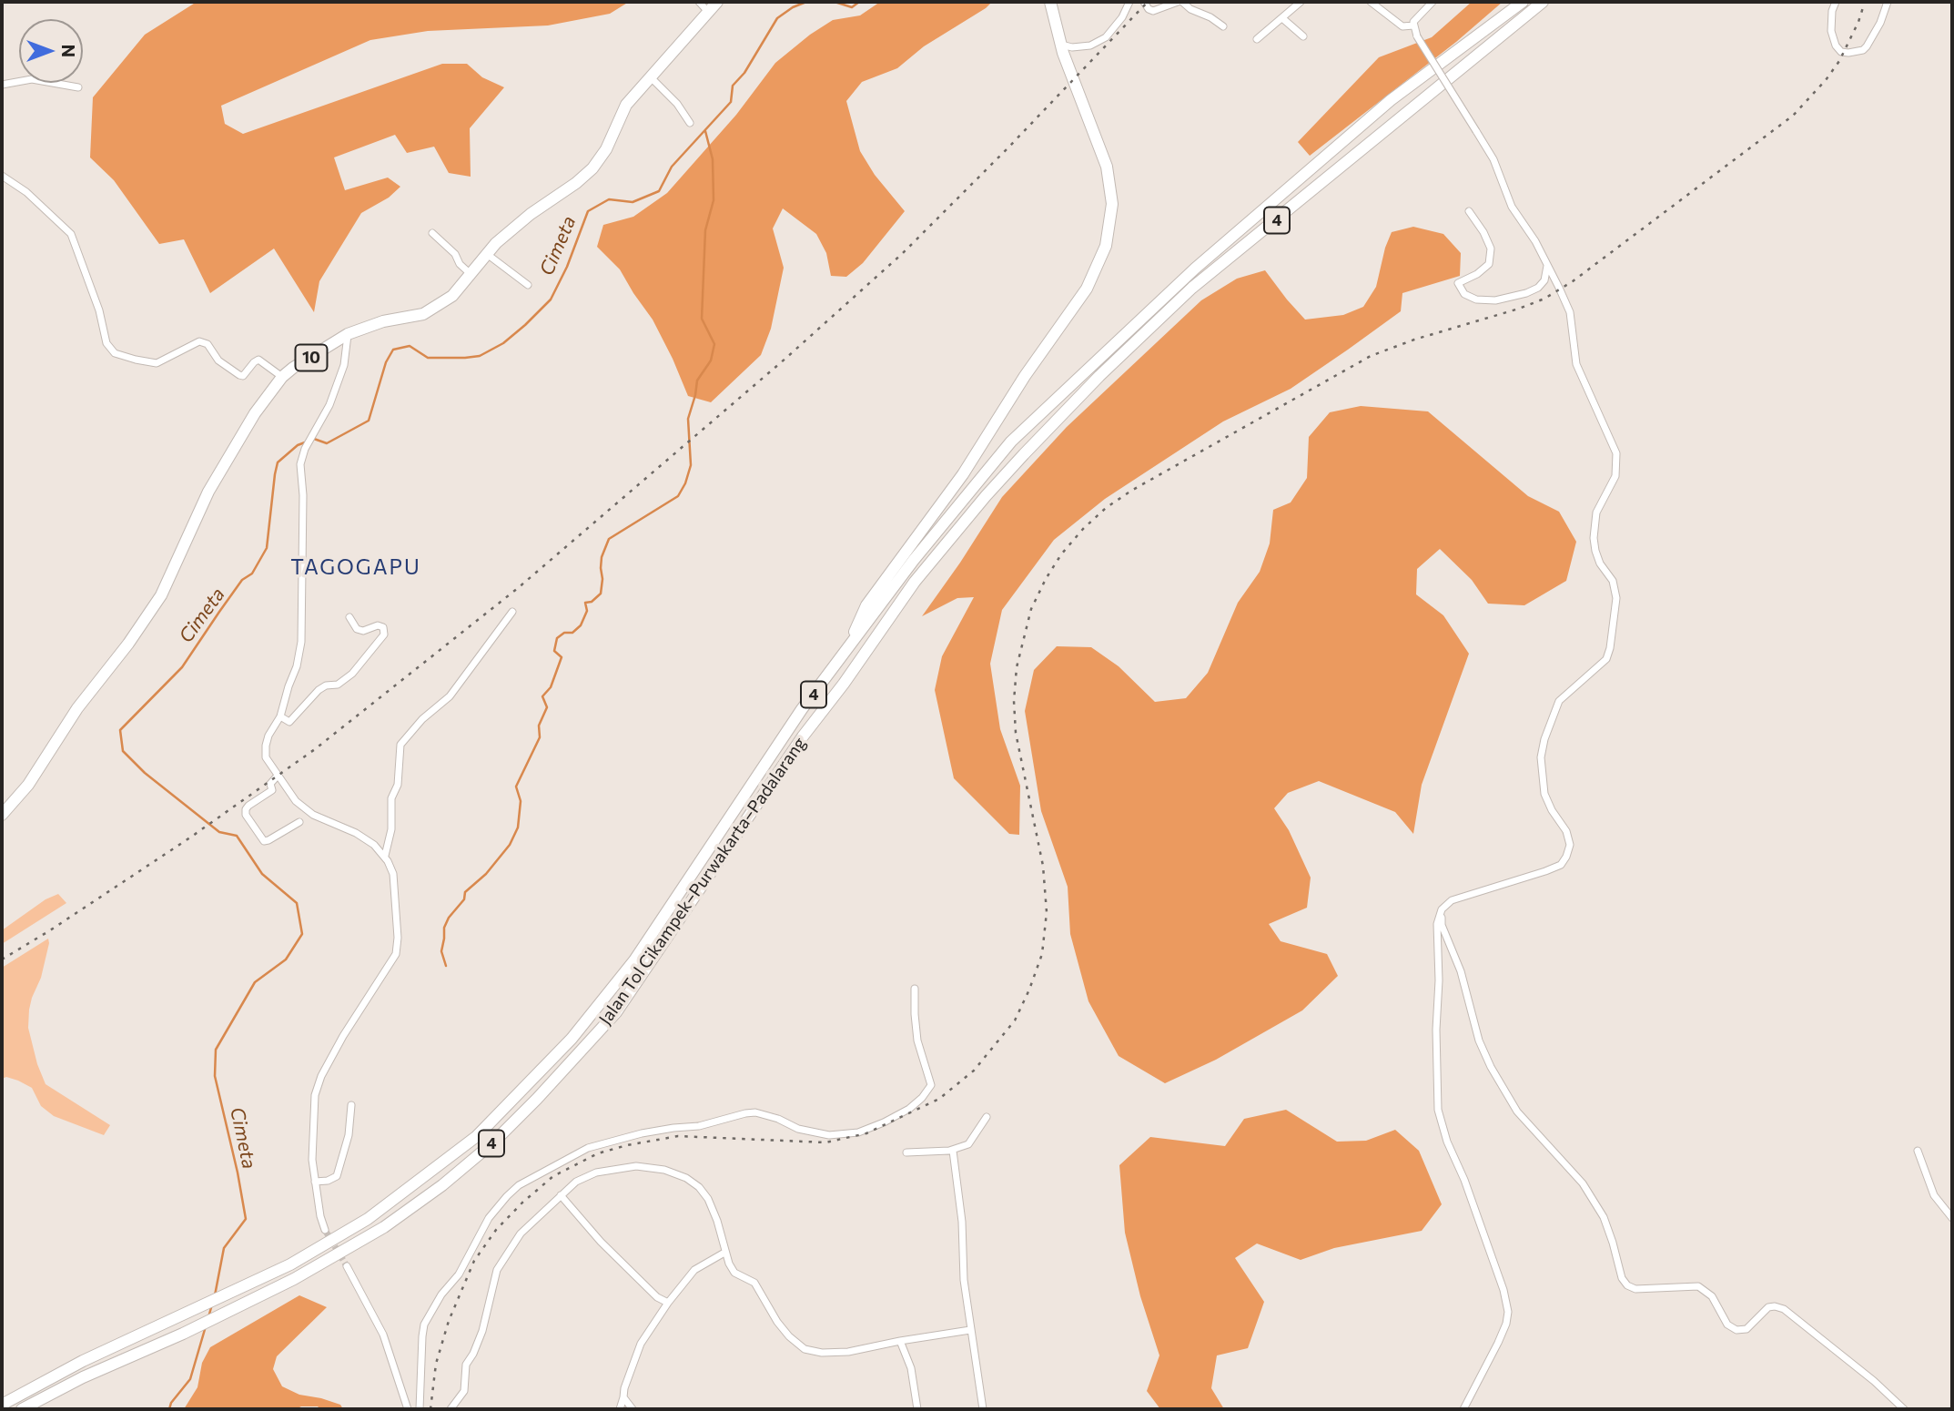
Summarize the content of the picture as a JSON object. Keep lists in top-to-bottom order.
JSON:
{
  "streets": {
    "highway": ["4", "10", "Jalan Tol Cikampek–Purwakarta–Padalarang"]
  },
  "districts": ["TAGOGAPU"],
  "water": ["Cimeta"],
  "north": "right"
}
